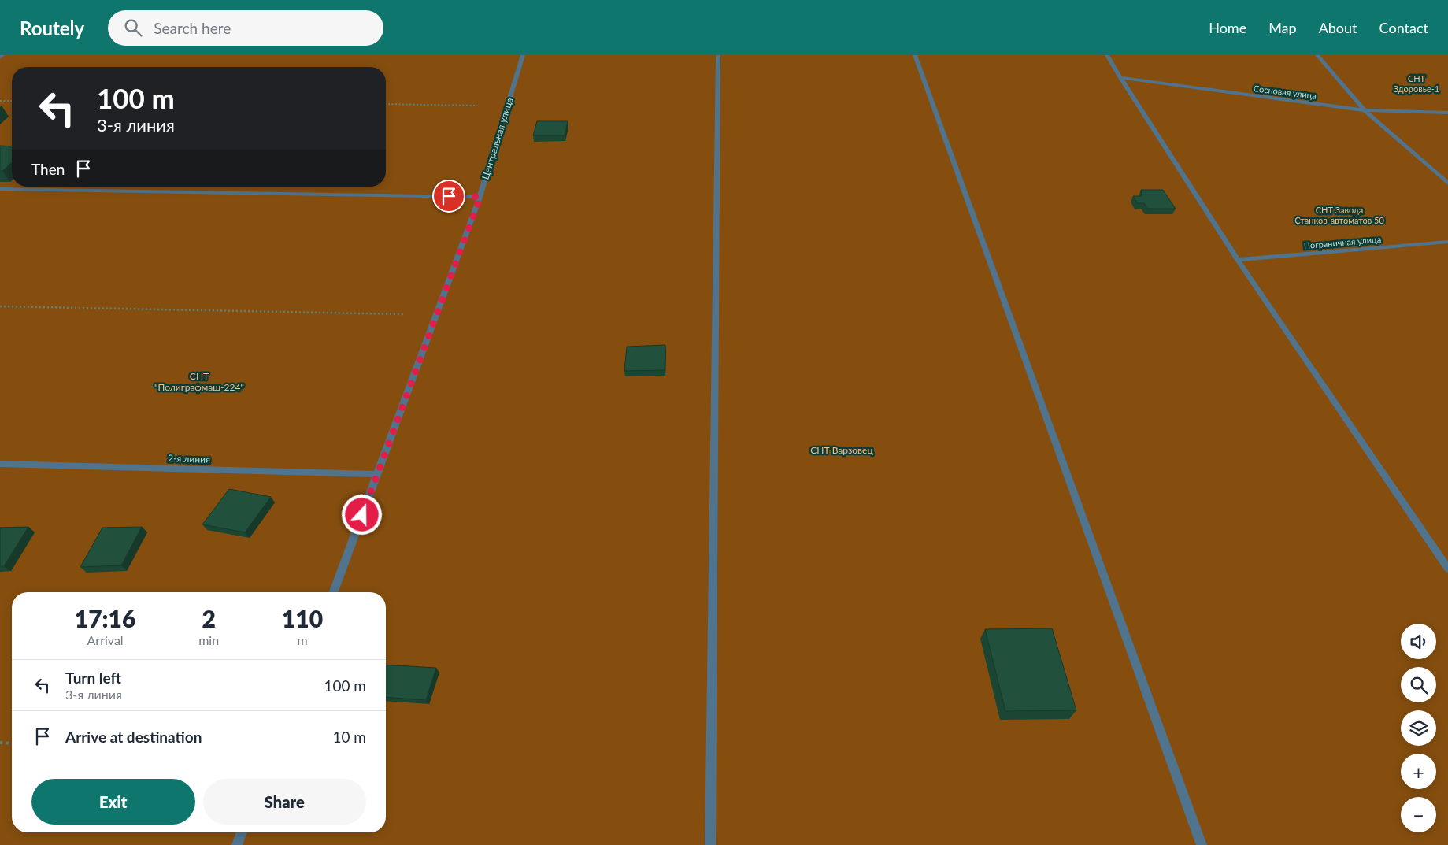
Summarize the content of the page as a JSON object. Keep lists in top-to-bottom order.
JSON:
{
  "streets": {
    "street": [
      "Сосновая улица",
      "Центральная улица",
      "Пограничная улица",
      "2-я линия"
    ]
  },
  "crossings": [
    ["Центральная улица", "2-я линия"]
  ],
  "parks": [
    "СНТ Здоровье-1",
    "СНТ Завода Станков-автоматов 50",
    "СНТ \"Полиграфмаш-224\"",
    "СНТ Варзовец"
  ],
  "page": {
    "header": "Routely",
    "search": "Search here",
    "nav": [
      "Home",
      "Map",
      "About",
      "Contact"
    ],
    "turn": ["100 m", "3-я линия"],
    "then": "Then",
    "eta": [
      "17:16",
      "Arrival",
      "2",
      "min",
      "110",
      "m"
    ],
    "map_buttons": ["+", "−"],
    "list": [
      {
        "name": "Turn left",
        "note": "3-я линия",
        "value": "100 m"
      },
      {
        "name": "Arrive at destination",
        "value": "10 m"
      }
    ],
    "buttons": ["Exit", "Share"]
  }
}
